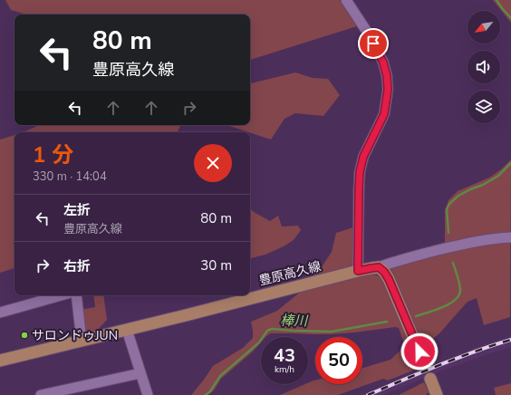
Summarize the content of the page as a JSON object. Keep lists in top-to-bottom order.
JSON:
{
  "streets": {
    "main road": ["豊原高久線"]
  },
  "water": ["棒川"],
  "places": ["サロンドゥJUN"],
  "north": "bottom left",
  "page": {
    "turn": ["80 m", "豊原高久線"],
    "heading": ["1 分", "330 m · 14:04"],
    "list": [
      {
        "name": "左折",
        "note": "豊原高久線",
        "value": "80 m"
      },
      {
        "name": "右折",
        "value": "30 m"
      }
    ],
    "speed": "43 km/h",
    "limit": "50"
  }
}
